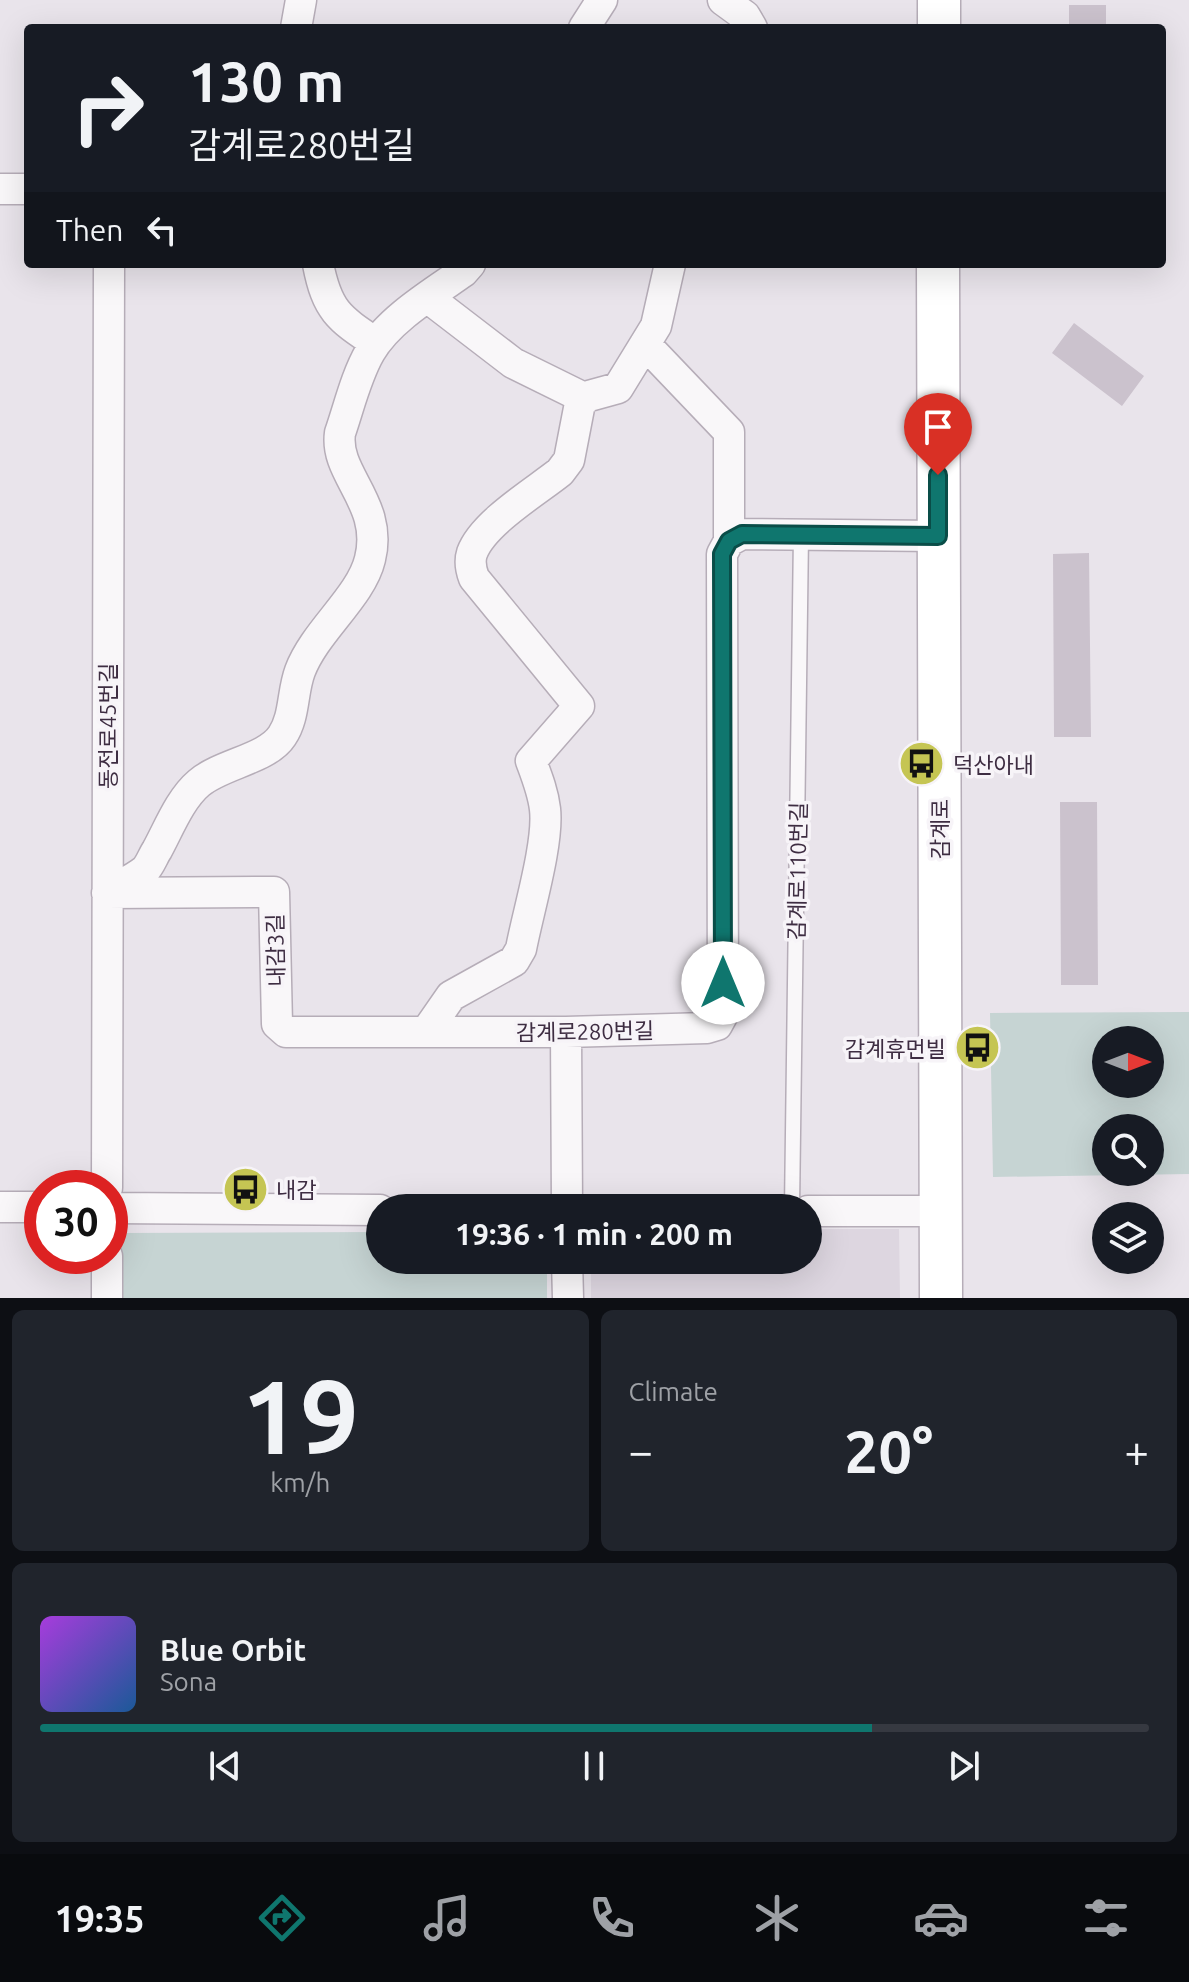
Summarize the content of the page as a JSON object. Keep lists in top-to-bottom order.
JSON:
{
  "streets": {
    "main road": ["감계로"],
    "street": ["동전로45번길", "내감3길", "감계로280번길"],
    "lane": ["감계로110번길"]
  },
  "crossings": [
    ["동전로45번길", "내감3길"],
    ["내감3길", "감계로280번길"]
  ],
  "places": {
    "bus stop": ["덕산아내", "감계휴먼빌", "내감"]
  },
  "north": "right",
  "page": {
    "turn": ["130 m", "감계로280번길"],
    "then": "Then",
    "limit": "30",
    "trip": "19:36 · 1 min · 200 m",
    "tile": [
      ["19", "km/h"],
      "Climate"
    ],
    "heat": ["−", "20°", "+"],
    "song": ["Blue Orbit", "Sona"],
    "tabs": "19:35"
  }
}
